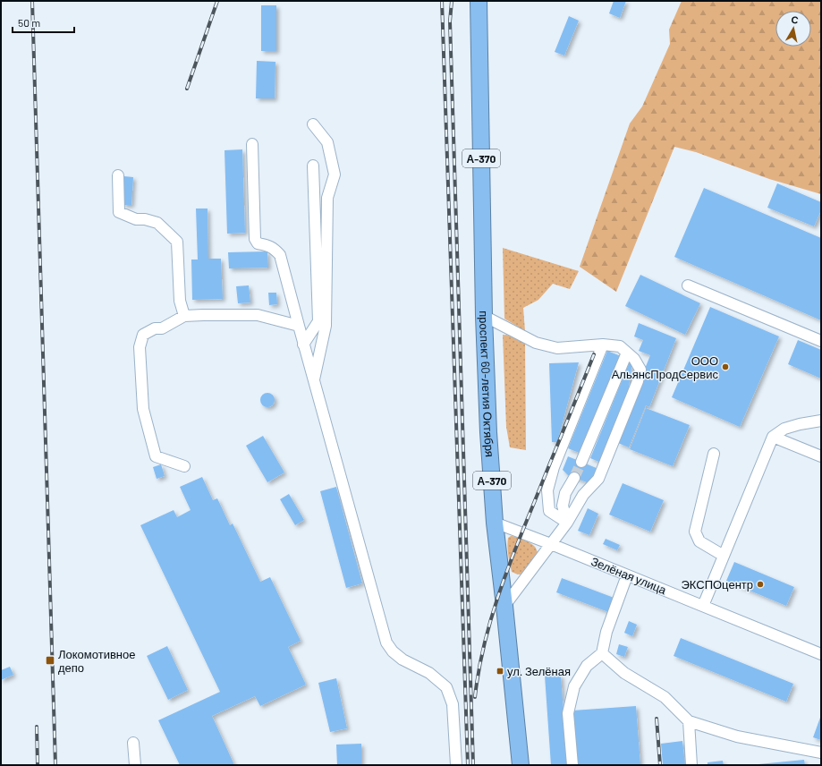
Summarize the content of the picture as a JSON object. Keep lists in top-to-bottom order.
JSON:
{
  "streets": {
    "highway": ["А-370", "проспект 60-летия Октября"],
    "street": ["Зелёная улица"]
  },
  "crossings": [
    ["проспект 60-летия Октября", "Зелёная улица"]
  ],
  "places": {
    "other": ["ООО АльянсПродСервис", "ЭКСПОцентр"],
    "transit": ["Локомотивное депо", "ул. Зелёная"]
  },
  "scale_bar": "50 m",
  "north": "top"
}
